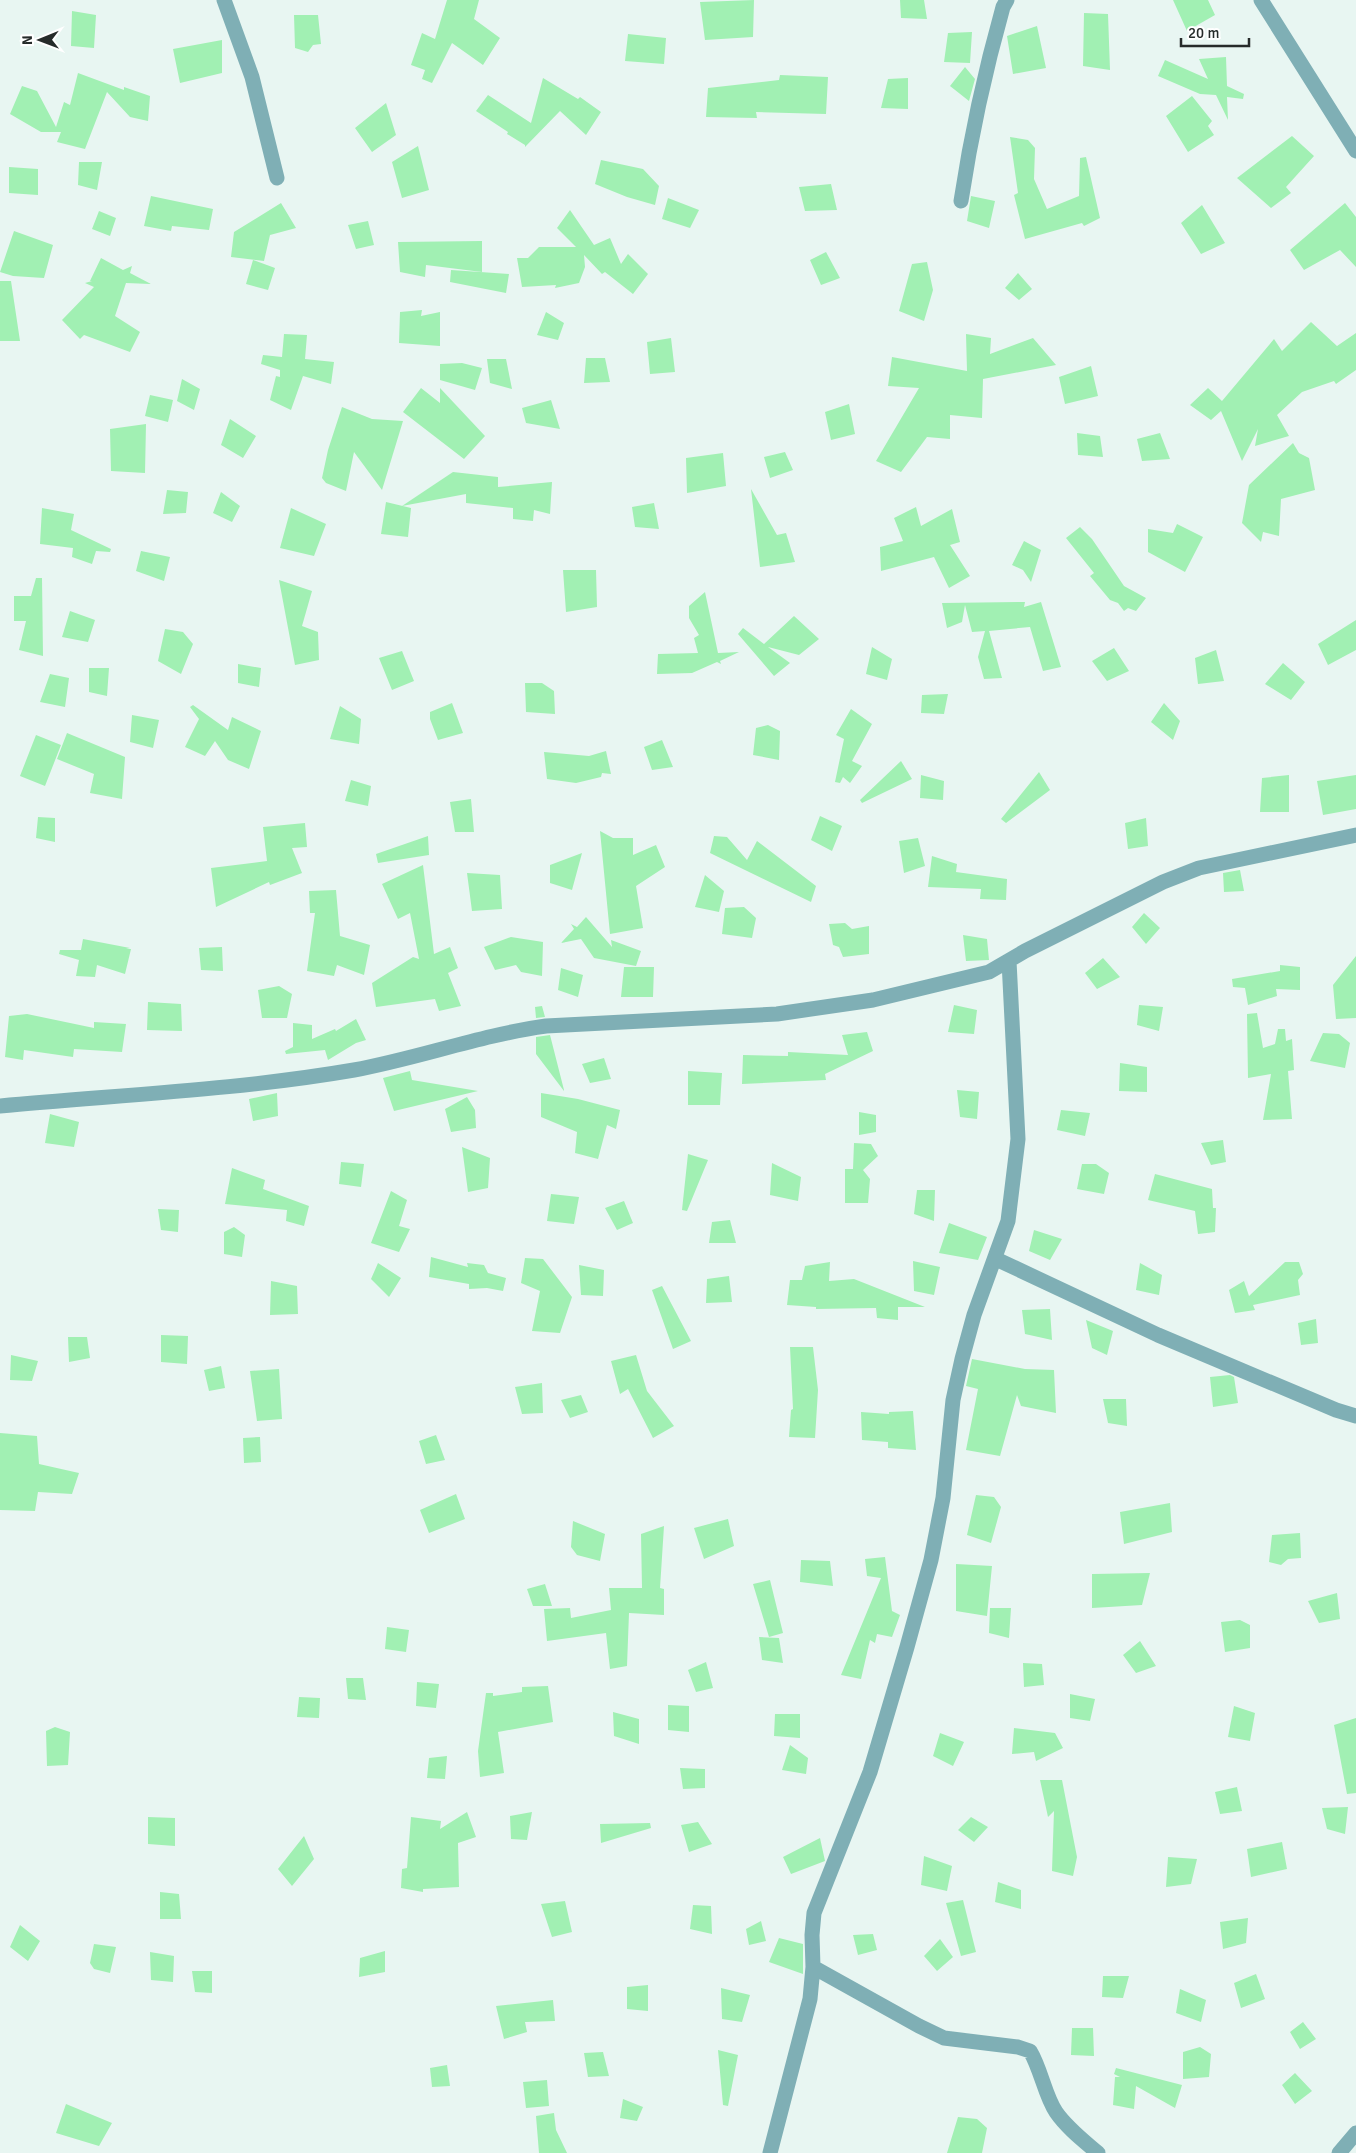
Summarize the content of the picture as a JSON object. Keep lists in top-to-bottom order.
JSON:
{
  "scale_bar": "20 m",
  "north": "left"
}
